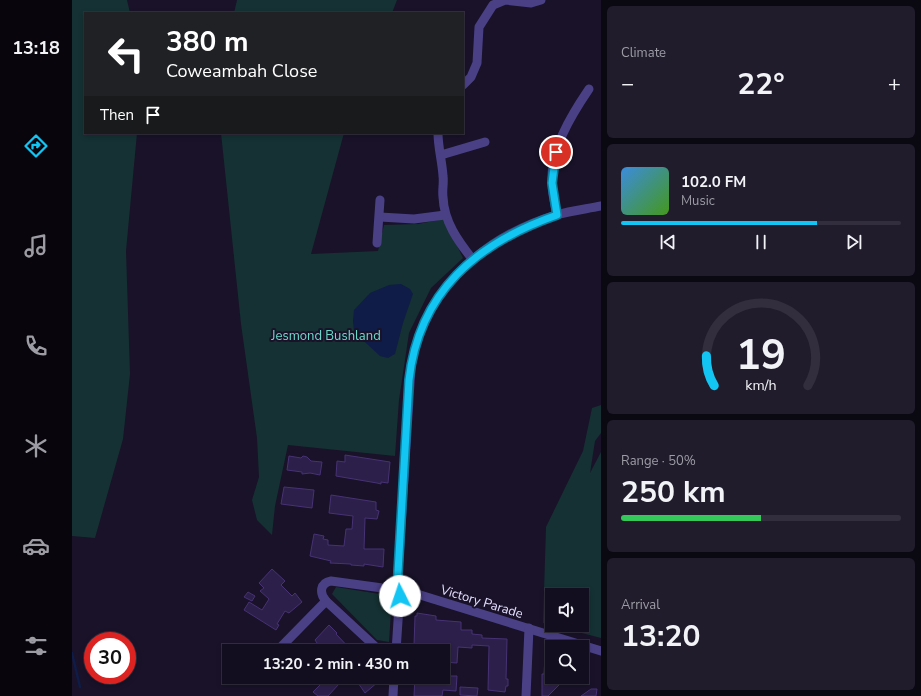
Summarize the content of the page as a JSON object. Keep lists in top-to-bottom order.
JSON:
{
  "streets": {
    "street": ["Victory Parade"]
  },
  "parks": ["Jesmond Bushland"],
  "page": {
    "tabs": "13:18",
    "tile": [
      "Climate",
      ["Range · 50%", "250 km"],
      ["Arrival", "13:20"]
    ],
    "turn": ["380 m", "Coweambah Close"],
    "heat": ["−", "22°", "+"],
    "then": "Then",
    "song": ["102.0 FM", "Music"],
    "limit": "30",
    "trip": "13:20 · 2 min · 430 m",
    "gauge": ["19", "km/h"]
  }
}
